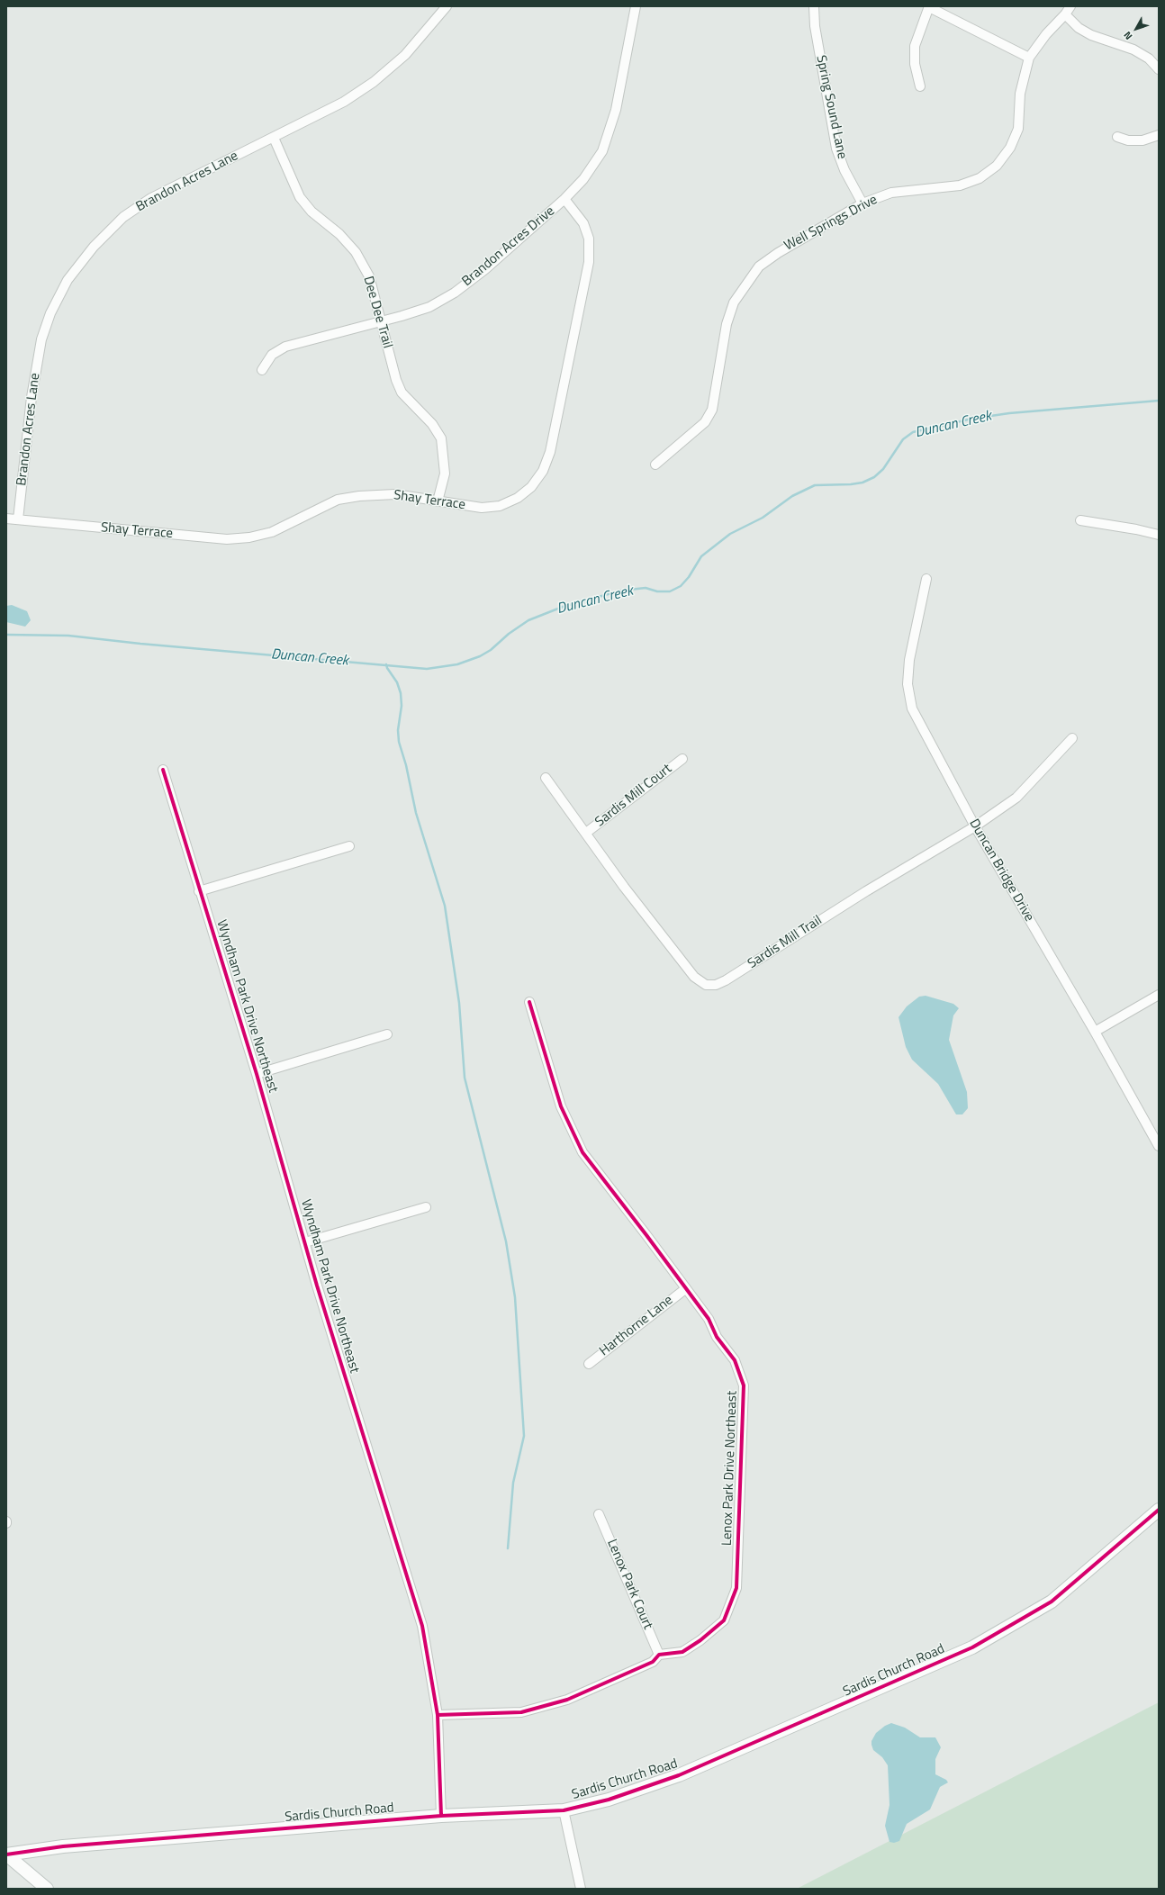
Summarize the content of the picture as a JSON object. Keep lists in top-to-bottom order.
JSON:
{
  "streets": {
    "street": [
      "Spring Sound Lane",
      "Brandon Acres Lane",
      "Well Springs Drive",
      "Brandon Acres Drive",
      "Dee Dee Trail",
      "Shay Terrace",
      "Sardis Mill Court",
      "Duncan Bridge Drive",
      "Sardis Mill Trail",
      "Wyndham Park Drive Northeast",
      "Harthorne Lane",
      "Lenox Park Drive Northeast",
      "Lenox Park Court",
      "Sardis Church Road"
    ]
  },
  "crossings": [
    ["Spring Sound Lane", "Well Springs Drive"],
    ["Brandon Acres Lane", "Dee Dee Trail"],
    ["Brandon Acres Lane", "Shay Terrace"],
    ["Brandon Acres Drive", "Dee Dee Trail"],
    ["Brandon Acres Drive", "Shay Terrace"],
    ["Dee Dee Trail", "Shay Terrace"],
    ["Sardis Mill Court", "Sardis Mill Trail"],
    ["Duncan Bridge Drive", "Sardis Mill Trail"],
    ["Wyndham Park Drive Northeast", "Sardis Church Road"],
    ["Harthorne Lane", "Lenox Park Drive Northeast"],
    ["Lenox Park Drive Northeast", "Lenox Park Court"]
  ],
  "water": ["Duncan Creek"],
  "north": "bottom left"
}
